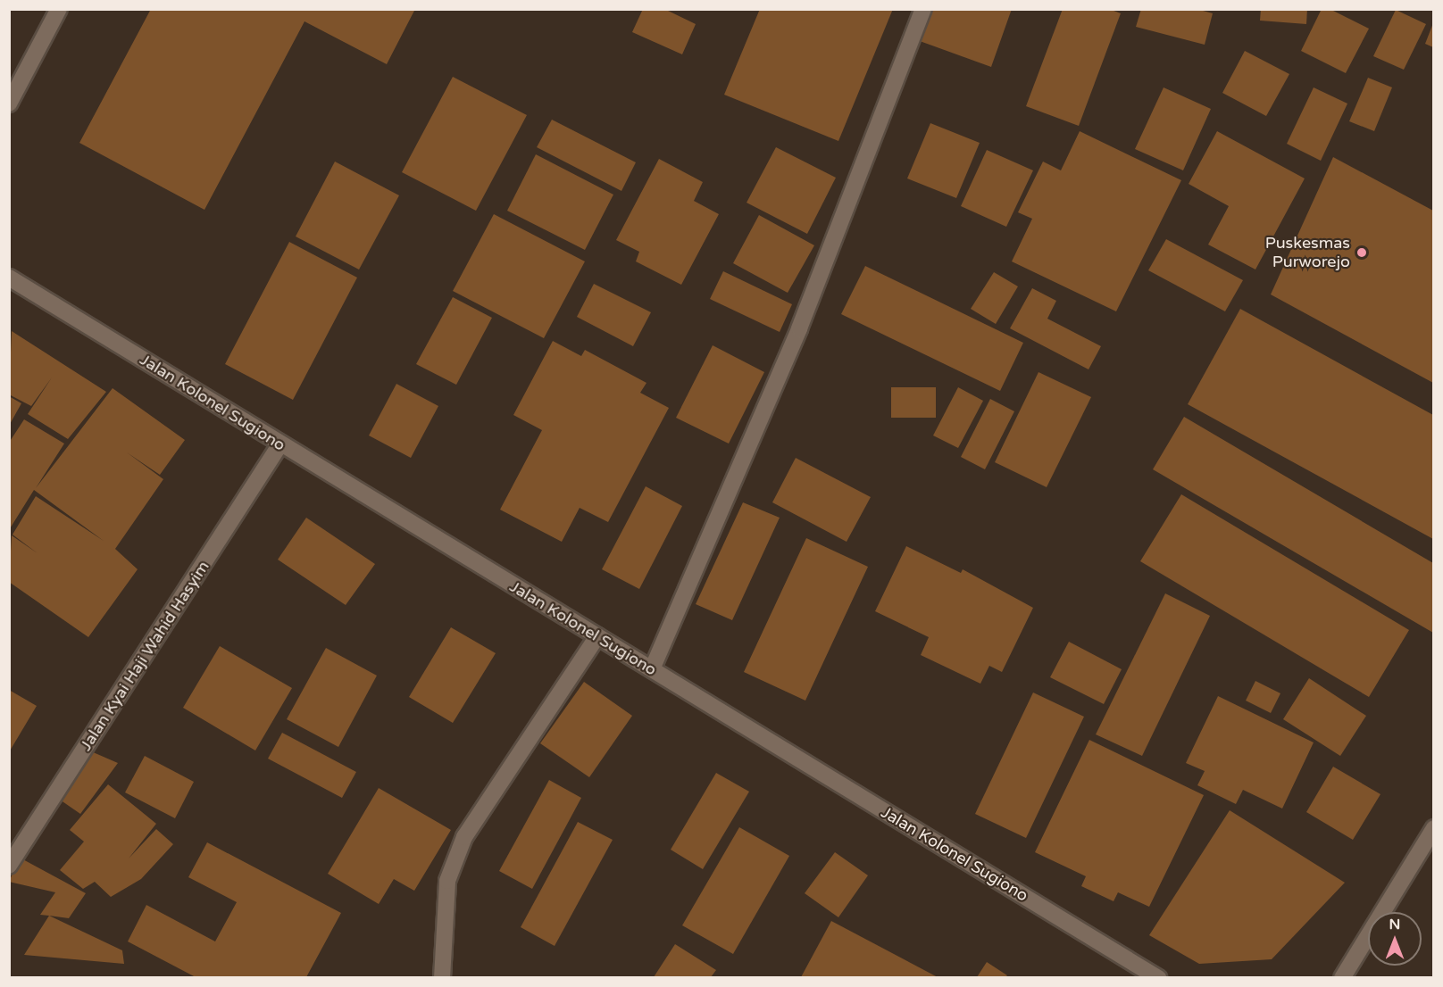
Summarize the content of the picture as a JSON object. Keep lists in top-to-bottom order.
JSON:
{
  "streets": {
    "street": ["Jalan Kolonel Sugiono", "Jalan Kyai Haji Wahid Hasyim"]
  },
  "crossings": [
    ["Jalan Kolonel Sugiono", "Jalan Kyai Haji Wahid Hasyim"]
  ],
  "places": ["Puskesmas Purworejo"],
  "north": "top"
}
